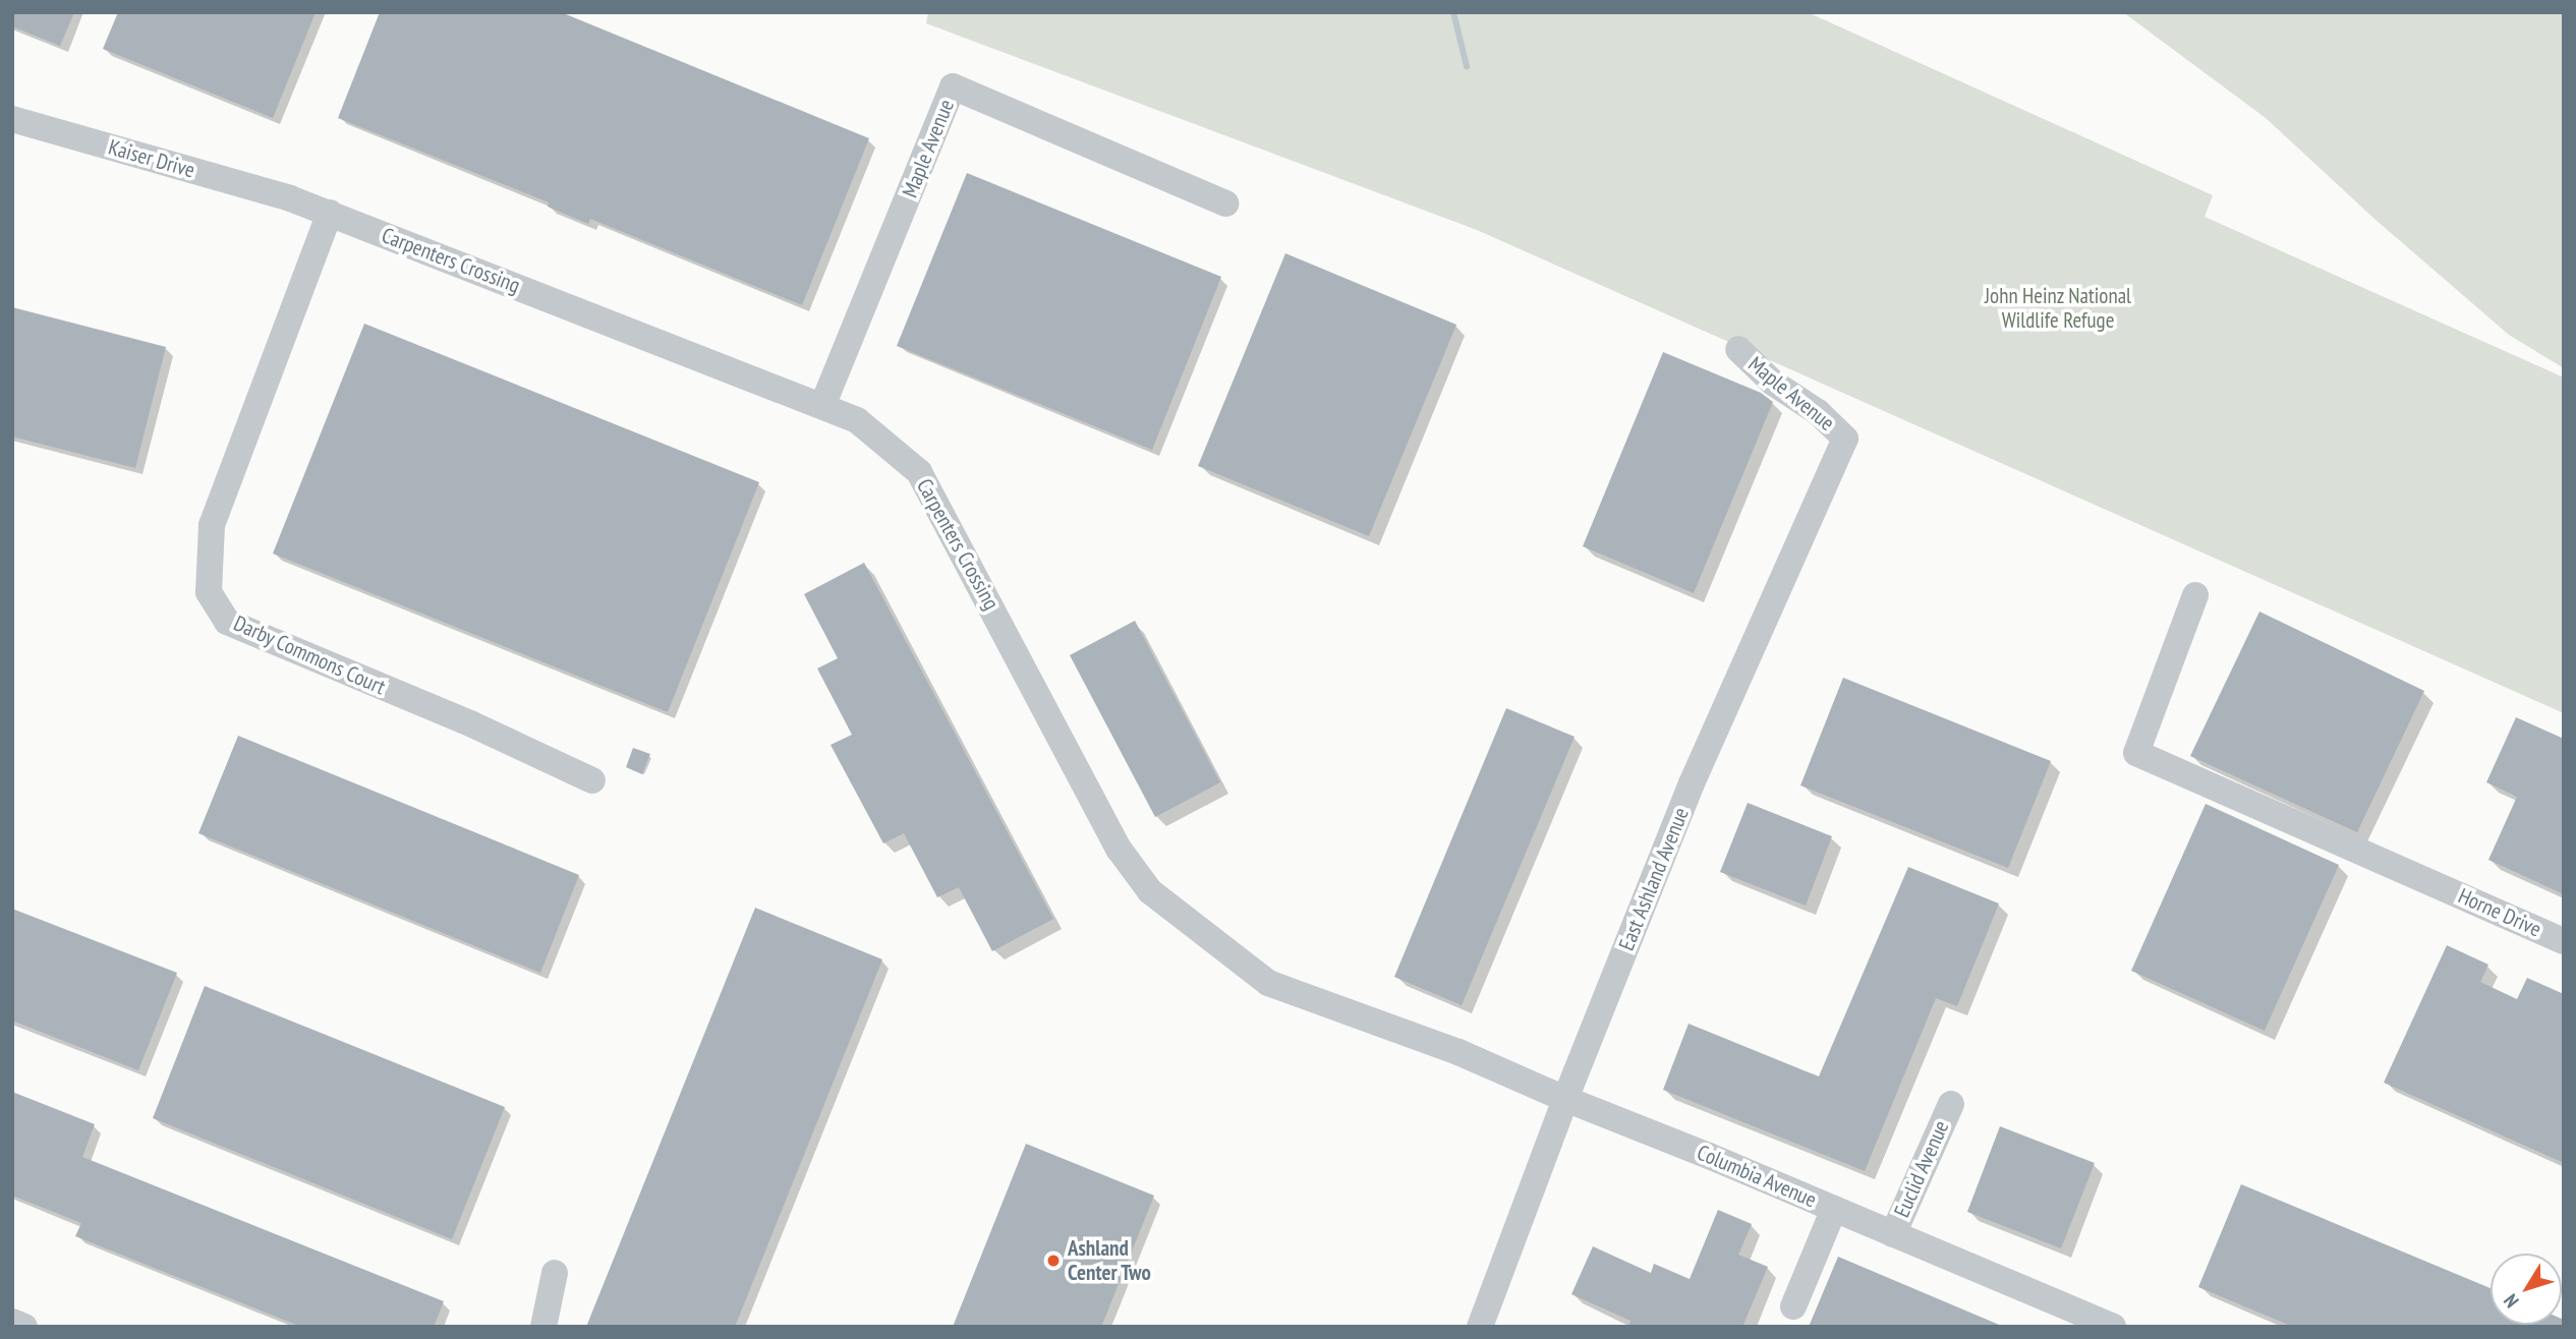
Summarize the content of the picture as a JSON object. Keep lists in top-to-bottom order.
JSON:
{
  "streets": {
    "street": [
      "Maple Avenue",
      "Kaiser Drive",
      "Carpenters Crossing",
      "Darby Commons Court",
      "East Ashland Avenue",
      "Horne Drive",
      "Euclid Avenue",
      "Columbia Avenue"
    ]
  },
  "crossings": [
    ["Maple Avenue", "Carpenters Crossing"],
    ["Maple Avenue", "East Ashland Avenue"],
    ["Kaiser Drive", "Carpenters Crossing"],
    ["Carpenters Crossing", "Darby Commons Court"],
    ["Carpenters Crossing", "Columbia Avenue"],
    ["East Ashland Avenue", "Columbia Avenue"],
    ["Euclid Avenue", "Columbia Avenue"]
  ],
  "parks": ["John Heinz National Wildlife Refuge"],
  "places": ["Ashland Center Two"],
  "north": "bottom left"
}
